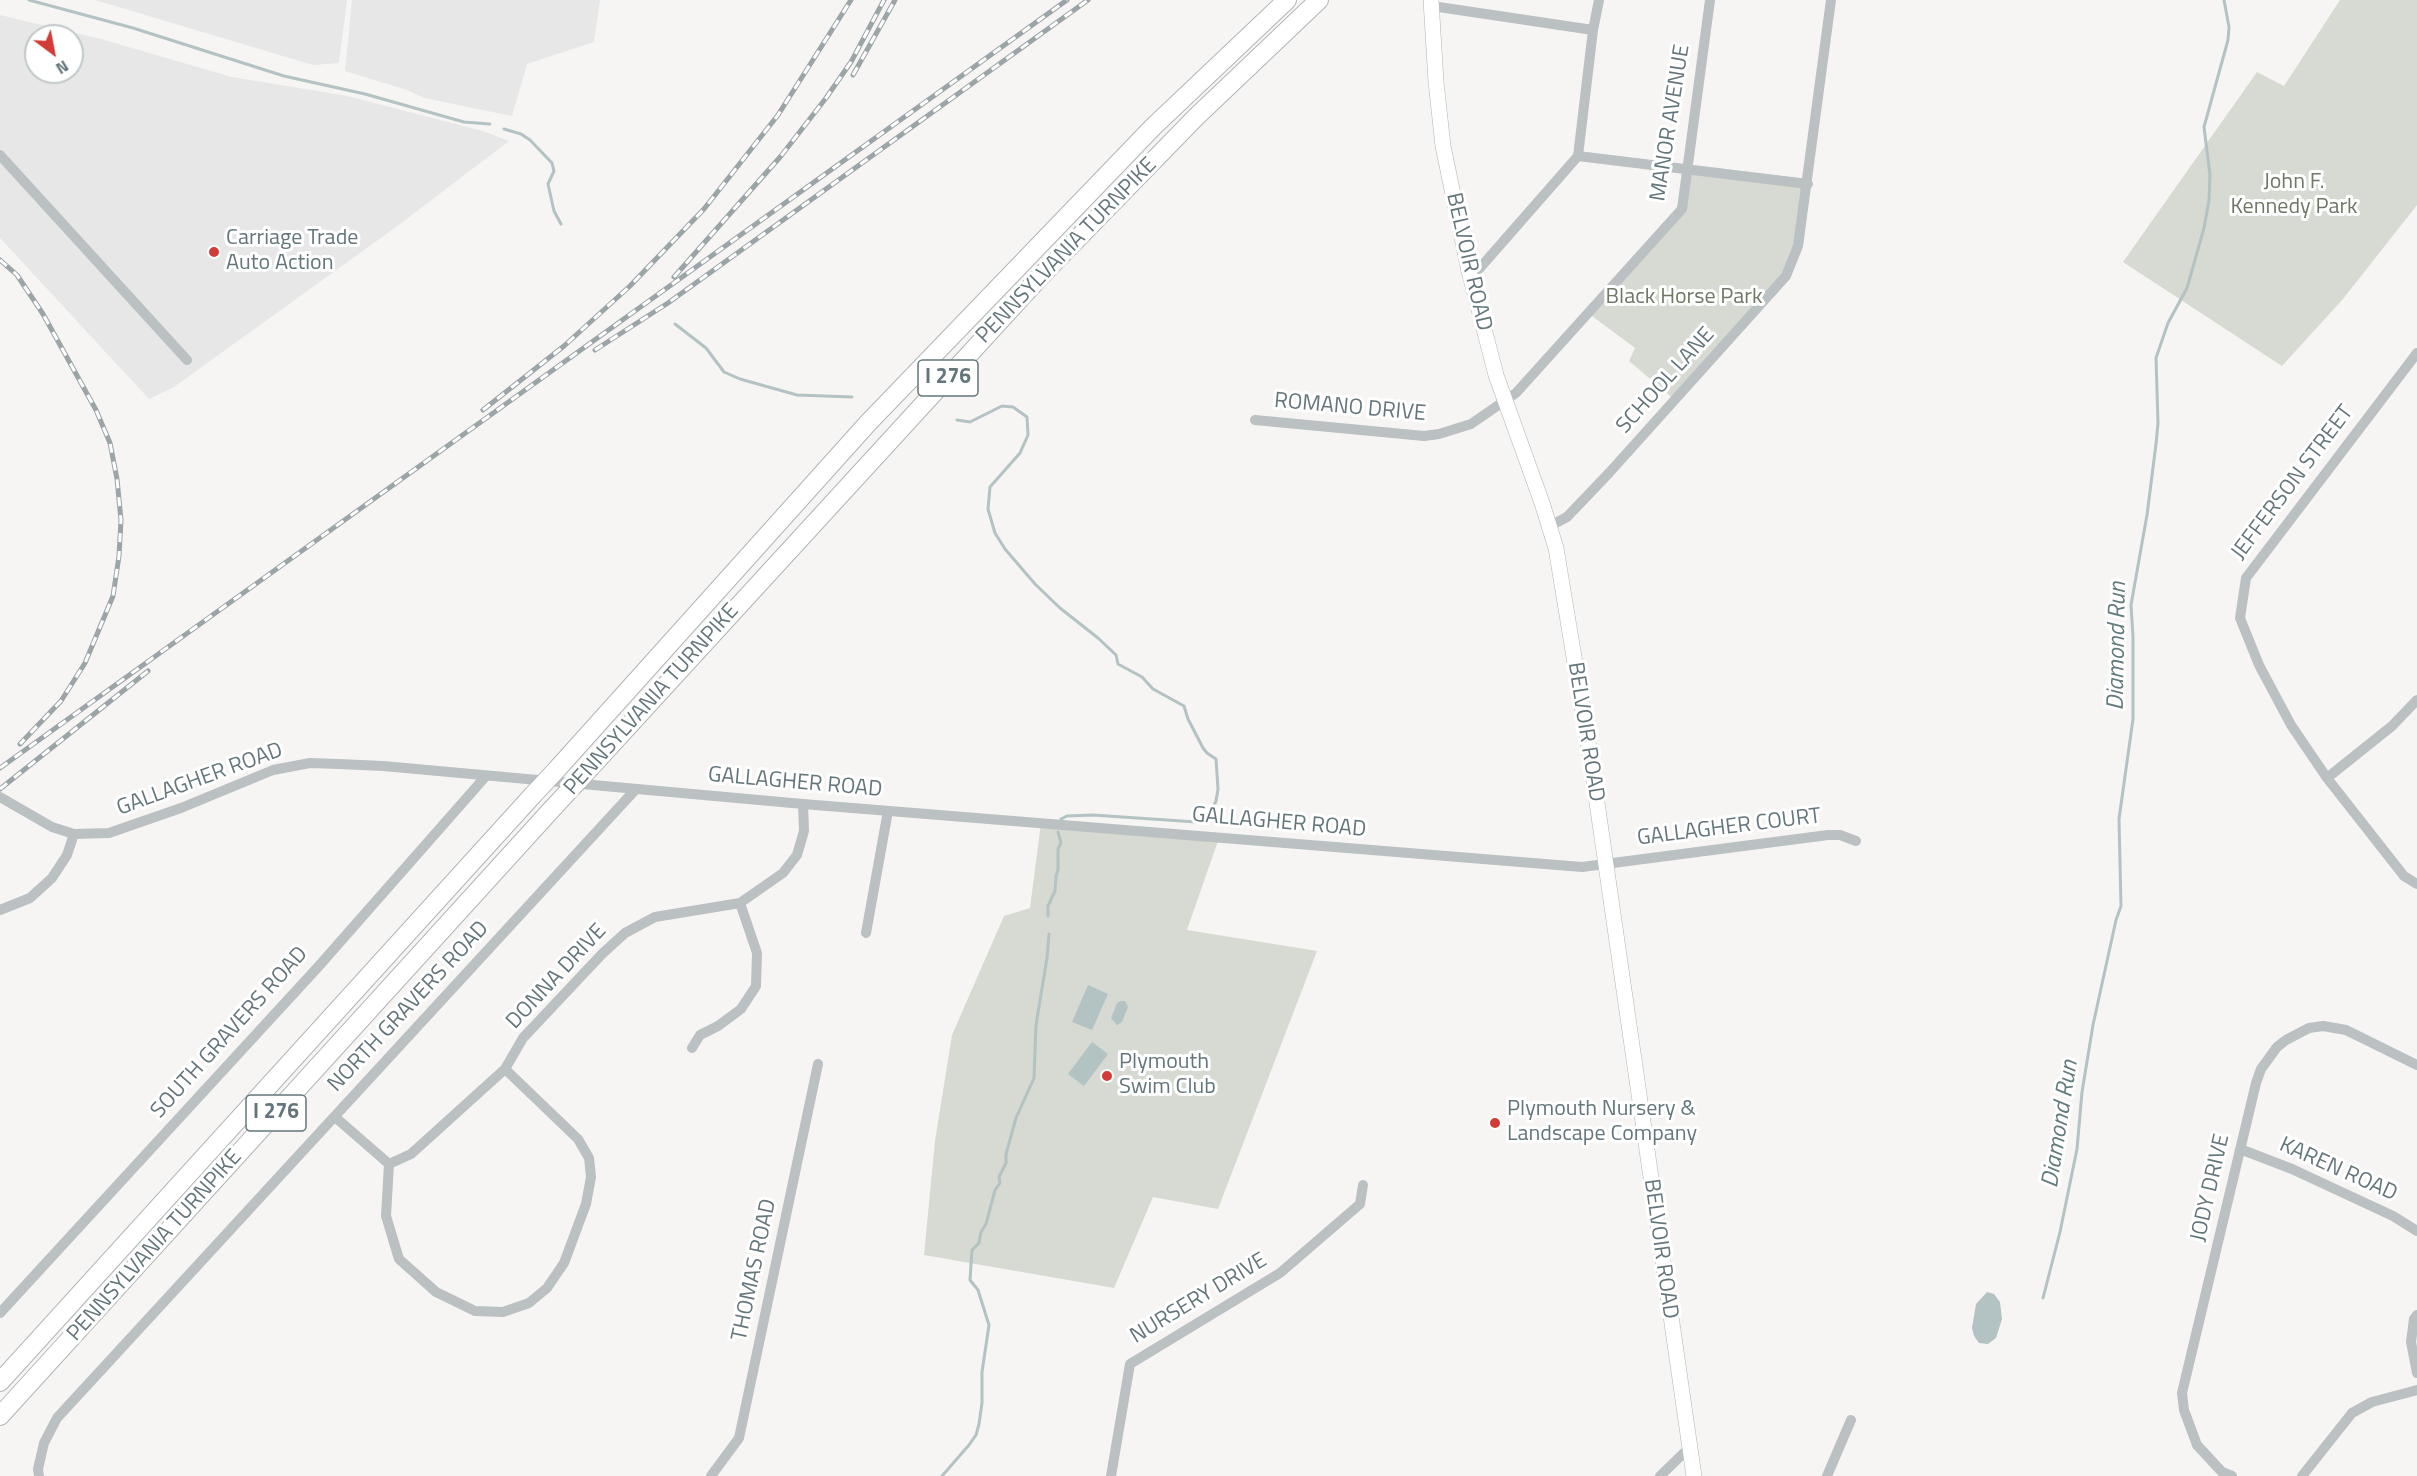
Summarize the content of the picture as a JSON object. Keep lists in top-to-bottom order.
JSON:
{
  "streets": {
    "highway": ["PENNSYLVANIA TURNPIKE", "I 276"],
    "street": [
      "MANOR AVENUE",
      "BELVOIR ROAD",
      "SCHOOL LANE",
      "ROMANO DRIVE",
      "JEFFERSON STREET",
      "GALLAGHER ROAD",
      "GALLAGHER COURT",
      "DONNA DRIVE",
      "NORTH GRAVERS ROAD",
      "SOUTH GRAVERS ROAD",
      "KAREN ROAD",
      "JODY DRIVE",
      "THOMAS ROAD",
      "NURSERY DRIVE"
    ]
  },
  "crossings": [
    ["MANOR AVENUE", "BELVOIR ROAD"],
    ["MANOR AVENUE", "ROMANO DRIVE"],
    ["BELVOIR ROAD", "SCHOOL LANE"],
    ["BELVOIR ROAD", "ROMANO DRIVE"],
    ["BELVOIR ROAD", "GALLAGHER ROAD"],
    ["BELVOIR ROAD", "GALLAGHER COURT"],
    ["GALLAGHER ROAD", "GALLAGHER COURT"],
    ["GALLAGHER ROAD", "DONNA DRIVE"],
    ["GALLAGHER ROAD", "NORTH GRAVERS ROAD"],
    ["GALLAGHER ROAD", "SOUTH GRAVERS ROAD"],
    ["KAREN ROAD", "JODY DRIVE"]
  ],
  "water": ["Diamond Run"],
  "parks": ["John F. Kennedy Park", "Black Horse Park"],
  "places": ["Carriage Trade Auto Action", "Plymouth Swim Club", "Plymouth Nursery & Landscape Company"],
  "north": "bottom right"
}
